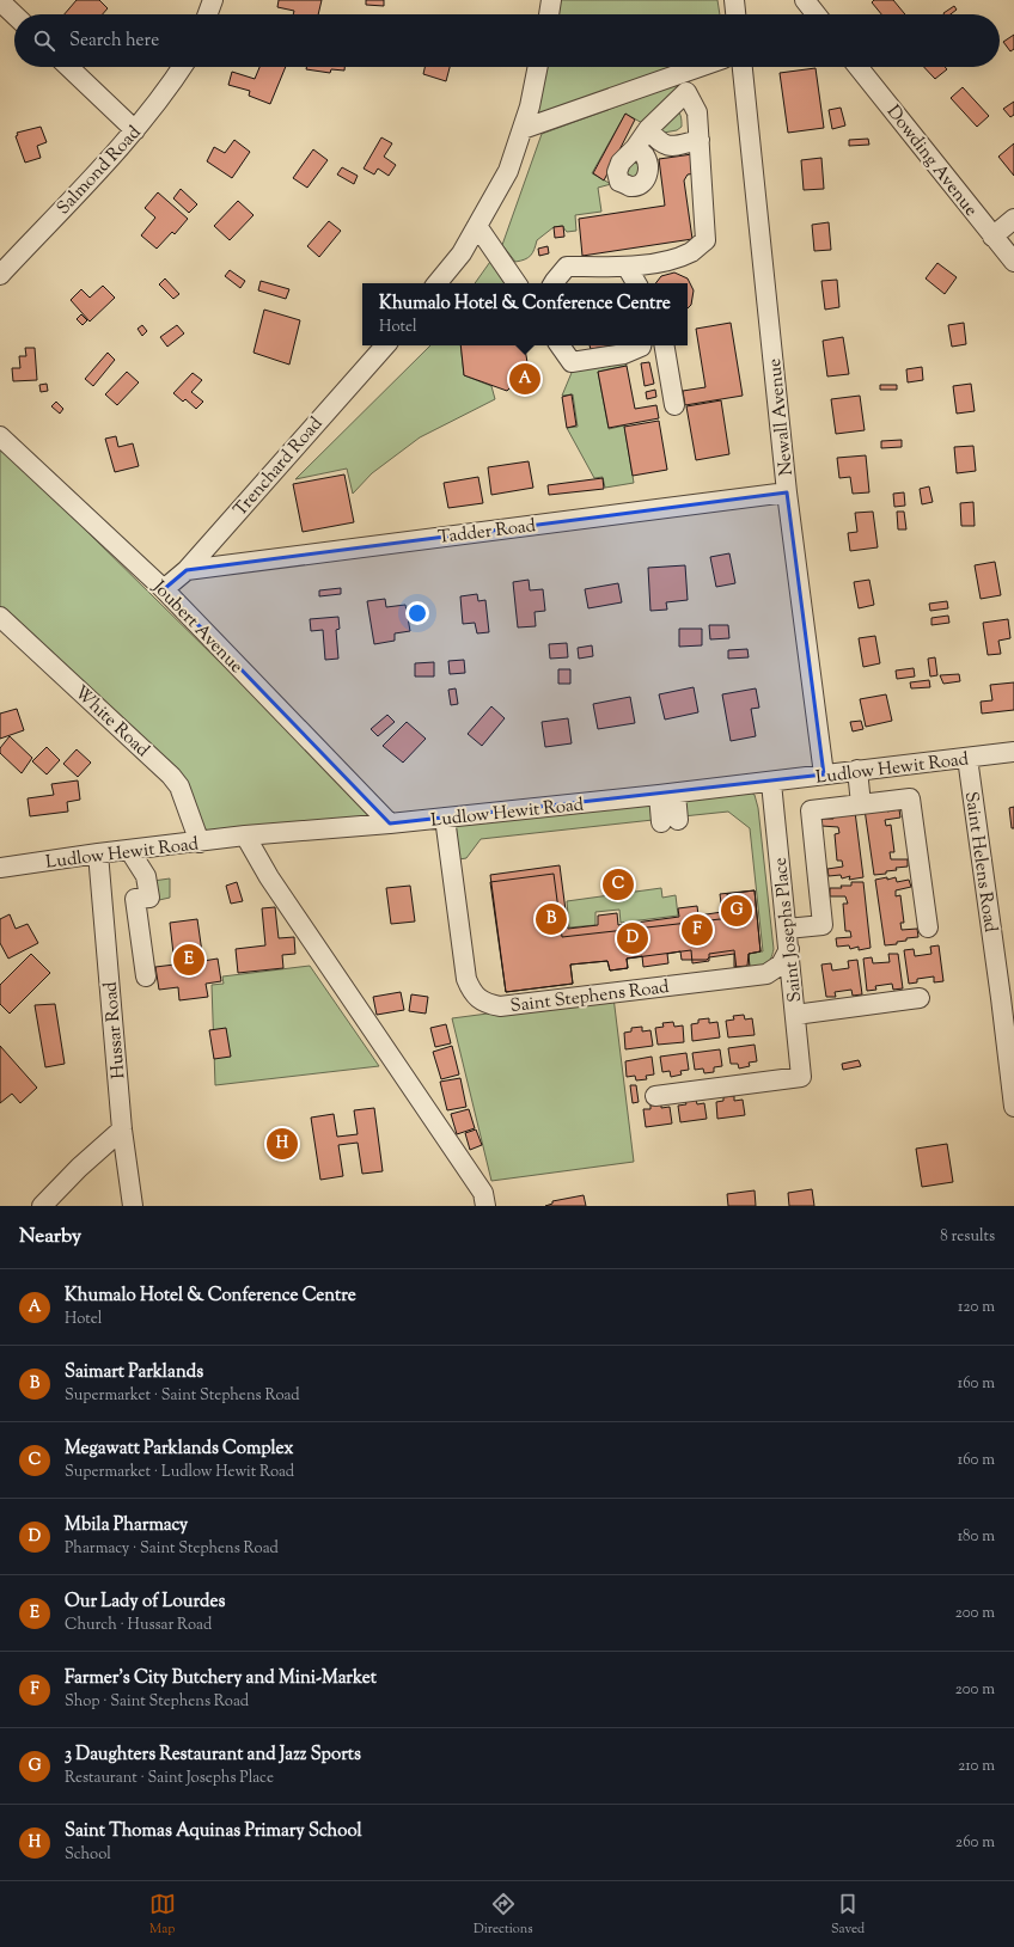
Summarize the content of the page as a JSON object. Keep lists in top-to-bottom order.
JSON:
{
  "streets": {
    "street": [
      "Dowding Avenue",
      "Salmond Road",
      "Newall Avenue",
      "Trenchard Road",
      "Tadder Road",
      "Joubert Avenue",
      "White Road",
      "Ludlow Hewit Road",
      "Saint Helens Road",
      "Saint Josephs Place",
      "Saint Stephens Road",
      "Hussar Road"
    ]
  },
  "crossings": [
    ["Newall Avenue", "Tadder Road"],
    ["Newall Avenue", "Ludlow Hewit Road"],
    ["Trenchard Road", "Tadder Road"],
    ["Trenchard Road", "Joubert Avenue"],
    ["Joubert Avenue", "Ludlow Hewit Road"],
    ["White Road", "Ludlow Hewit Road"],
    ["Ludlow Hewit Road", "Saint Helens Road"],
    ["Ludlow Hewit Road", "Saint Josephs Place"],
    ["Ludlow Hewit Road", "Saint Stephens Road"],
    ["Ludlow Hewit Road", "Hussar Road"],
    ["Saint Josephs Place", "Saint Stephens Road"]
  ],
  "page": {
    "search": "Search here",
    "popup": ["Khumalo Hotel & Conference Centre", "Hotel"],
    "pins": [
      "A",
      "C",
      "G",
      "B",
      "F",
      "D",
      "E",
      "H"
    ],
    "heading": ["Nearby", "8 results"],
    "list": [
      {
        "mark": "A",
        "name": "Khumalo Hotel & Conference Centre",
        "note": "Hotel",
        "value": "120 m"
      },
      {
        "mark": "B",
        "name": "Saimart Parklands",
        "note": "Supermarket · Saint Stephens Road",
        "value": "160 m"
      },
      {
        "mark": "C",
        "name": "Megawatt Parklands Complex",
        "note": "Supermarket · Ludlow Hewit Road",
        "value": "160 m"
      },
      {
        "mark": "D",
        "name": "Mbila Pharmacy",
        "note": "Pharmacy · Saint Stephens Road",
        "value": "180 m"
      },
      {
        "mark": "E",
        "name": "Our Lady of Lourdes",
        "note": "Church · Hussar Road",
        "value": "200 m"
      },
      {
        "mark": "F",
        "name": "Farmer's City Butchery and Mini-Market",
        "note": "Shop · Saint Stephens Road",
        "value": "200 m"
      },
      {
        "mark": "G",
        "name": "3 Daughters Restaurant and Jazz Sports",
        "note": "Restaurant · Saint Josephs Place",
        "value": "210 m"
      },
      {
        "mark": "H",
        "name": "Saint Thomas Aquinas Primary School",
        "note": "School",
        "value": "260 m"
      }
    ],
    "nav": ["Map", "Directions", "Saved"]
  }
}
